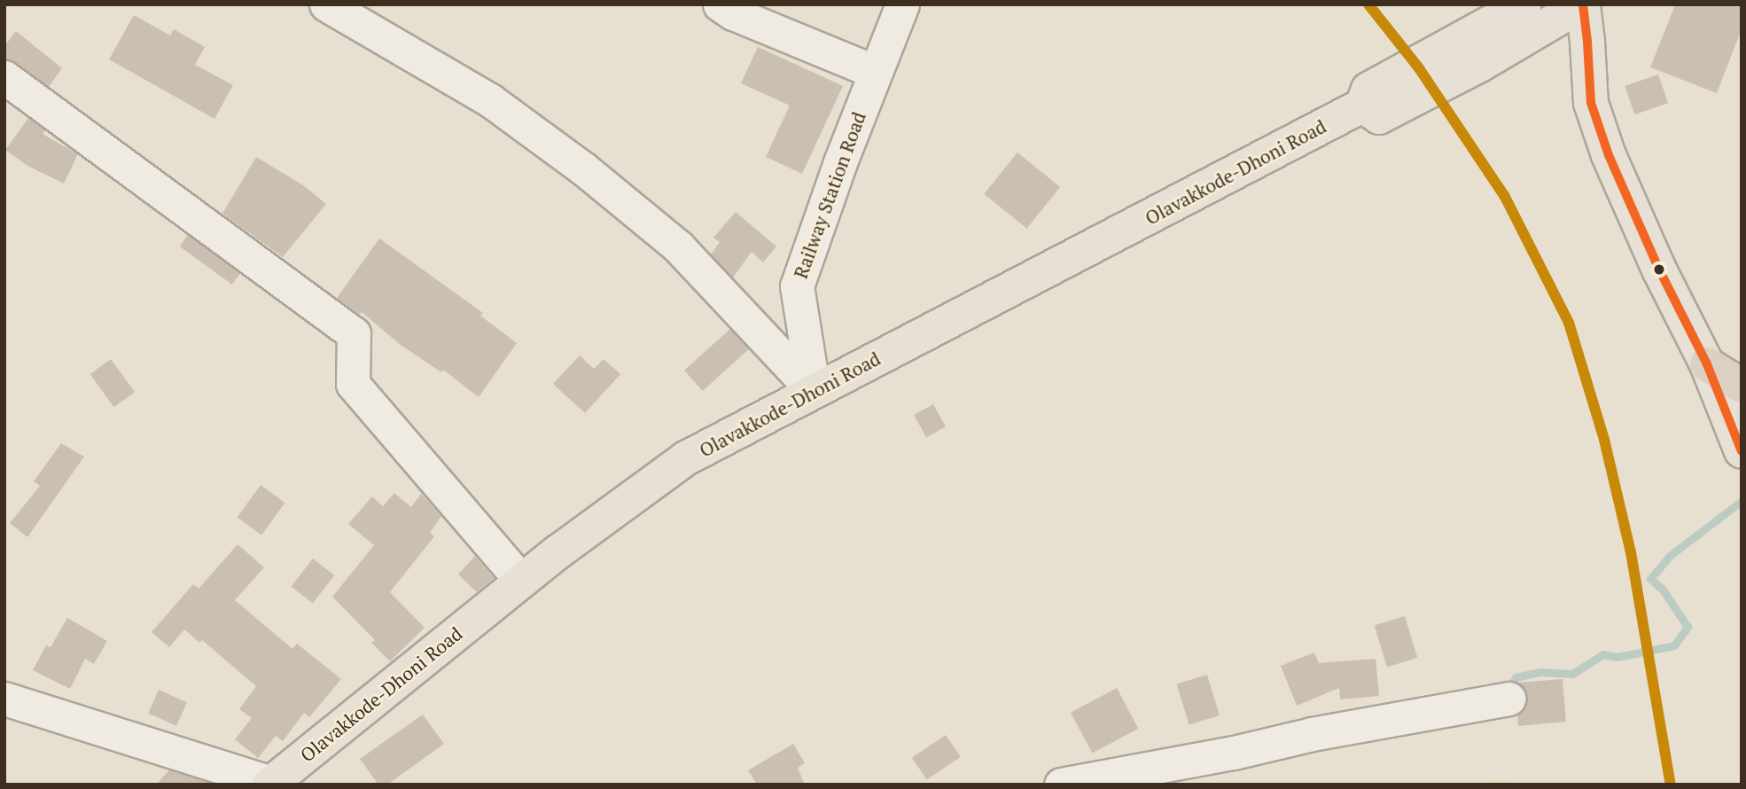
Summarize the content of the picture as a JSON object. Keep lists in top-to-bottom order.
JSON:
{
  "streets": {
    "main road": ["Olavakkode-Dhoni Road"],
    "street": ["Railway Station Road"]
  },
  "crossings": [
    ["Olavakkode-Dhoni Road", "Railway Station Road"]
  ]
}
